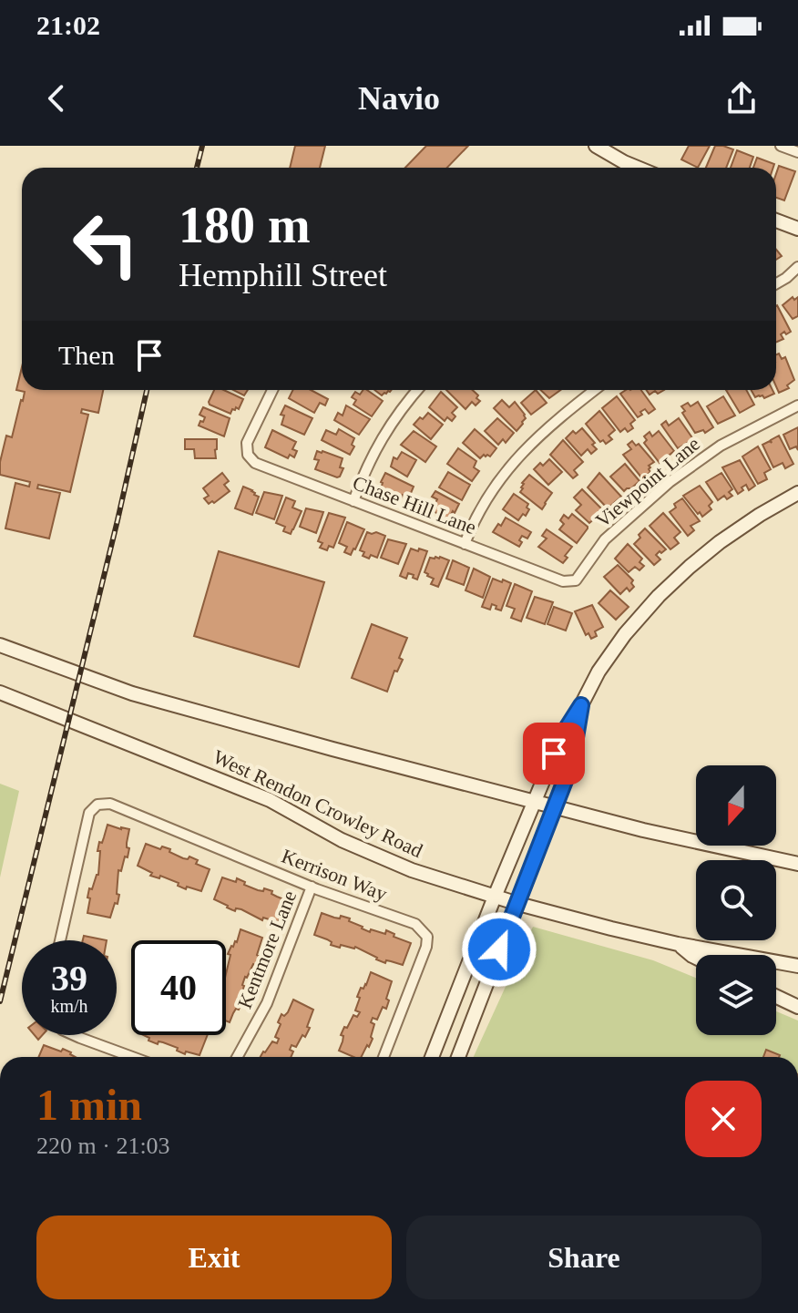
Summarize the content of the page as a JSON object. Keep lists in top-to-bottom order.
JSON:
{
  "streets": {
    "main road": ["West Rendon Crowley Road"],
    "street": [
      "Viewpoint Lane",
      "Chase Hill Lane",
      "Kerrison Way",
      "Kentmore Lane"
    ]
  },
  "crossings": [
    ["Viewpoint Lane", "Chase Hill Lane"],
    ["Kerrison Way", "Kentmore Lane"]
  ],
  "north": "bottom",
  "page": {
    "status": "21:02",
    "header": "Navio",
    "turn": ["180 m", "Hemphill Street"],
    "then": "Then",
    "speed": "39 km/h",
    "limit": "40",
    "heading": ["1 min", "220 m · 21:03"],
    "buttons": ["Exit", "Share"]
  }
}
